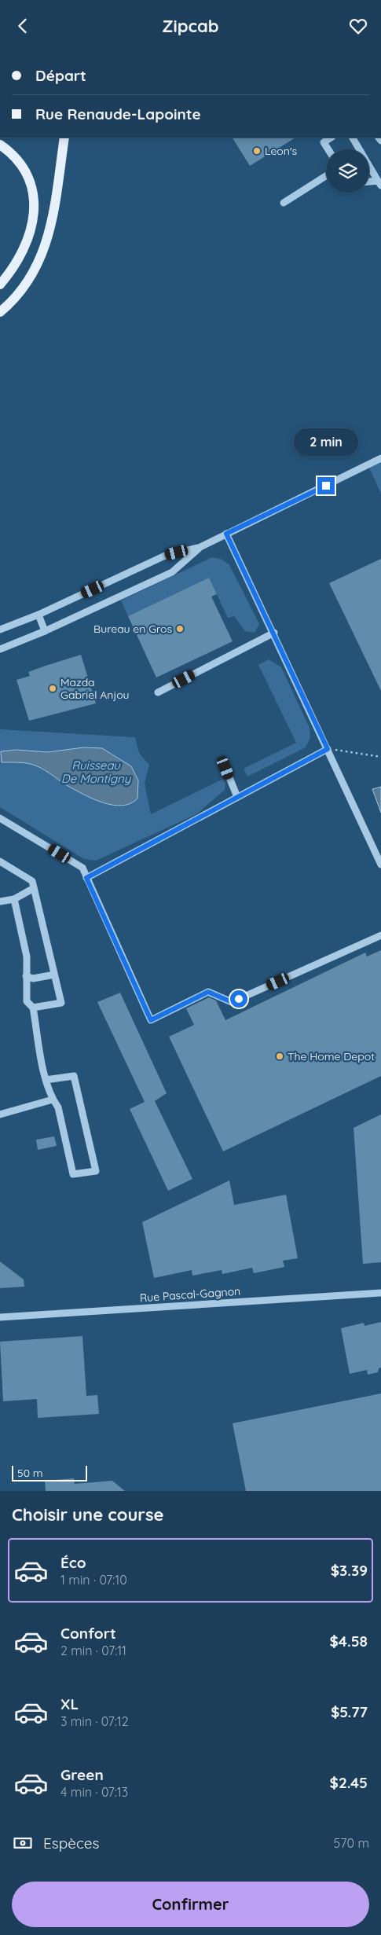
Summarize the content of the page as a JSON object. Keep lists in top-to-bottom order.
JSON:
{
  "streets": {
    "street": ["Rue Pascal-Gagnon"]
  },
  "water": ["Ruisseau De Montigny"],
  "places": [
    "Leon's",
    "Bureau en Gros",
    "Mazda Gabriel Anjou",
    "The Home Depot"
  ],
  "scale_bar": "50 m",
  "page": {
    "header": "Zipcab",
    "banner": ["Départ", "Rue Renaude-Lapointe"],
    "bubble": "2 min",
    "scale": "50 m",
    "heading": "Choisir une course",
    "list": [
      {
        "name": "Éco",
        "note": "1 min · 07:10",
        "value": "$3.39"
      },
      {
        "name": "Confort",
        "note": "2 min · 07:11",
        "value": "$4.58"
      },
      {
        "name": "XL",
        "note": "3 min · 07:12",
        "value": "$5.77"
      },
      {
        "name": "Green",
        "note": "4 min · 07:13",
        "value": "$2.45"
      }
    ],
    "pay": ["Espèces", "570 m"],
    "buttons": "Confirmer"
  }
}
